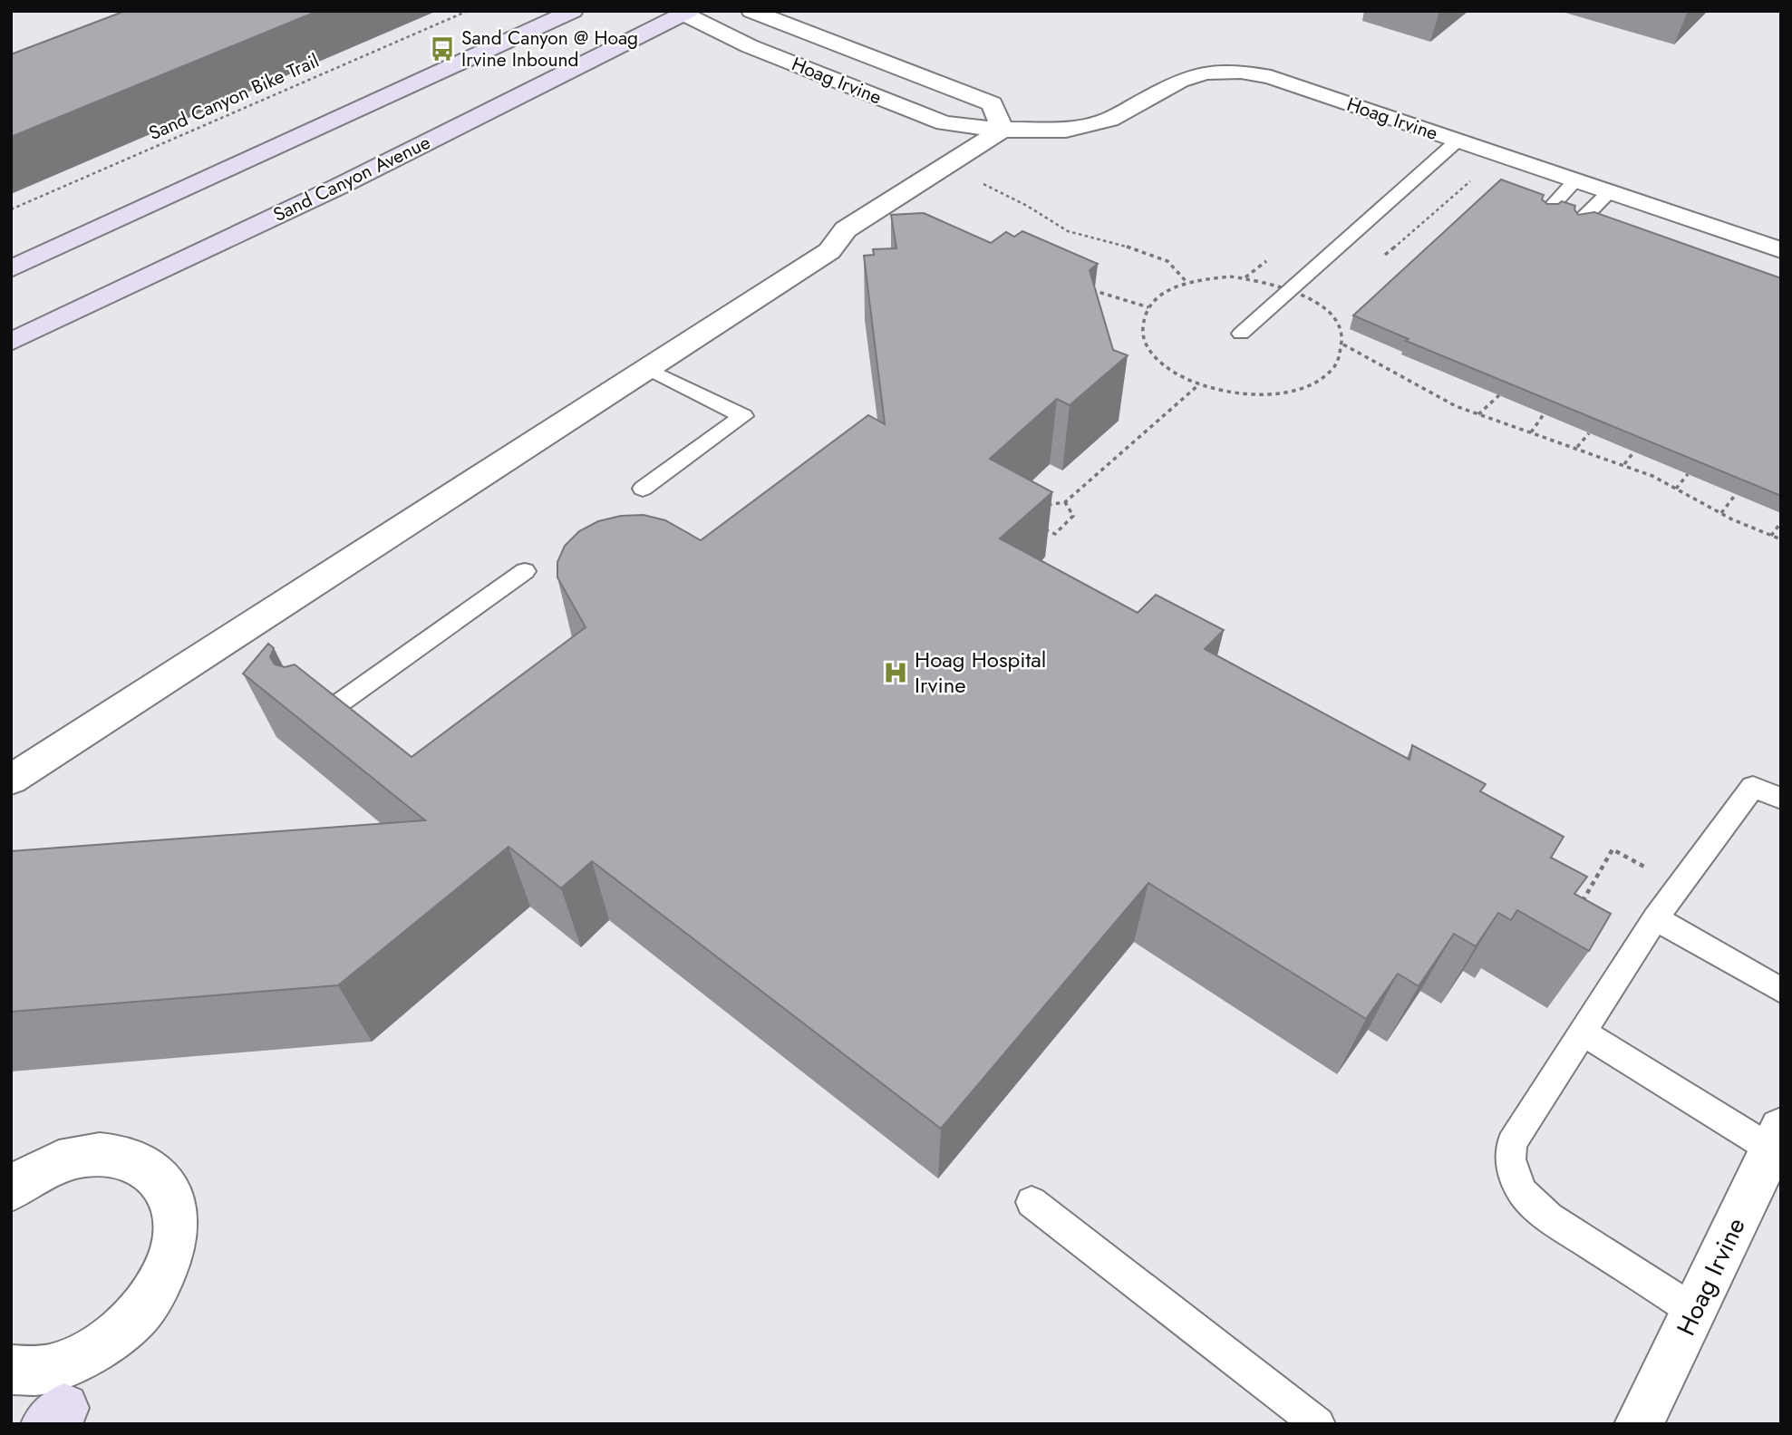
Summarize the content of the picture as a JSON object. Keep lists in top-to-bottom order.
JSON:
{
  "streets": {
    "main road": ["Sand Canyon Avenue"],
    "street": ["Hoag Irvine"],
    "path": ["Sand Canyon Bike Trail"]
  },
  "crossings": [
    ["Hoag Irvine", "Sand Canyon Avenue"]
  ],
  "places": {
    "bus stop": ["Sand Canyon @ Hoag Irvine Inbound"],
    "hospital": ["Hoag Hospital Irvine"]
  }
}
